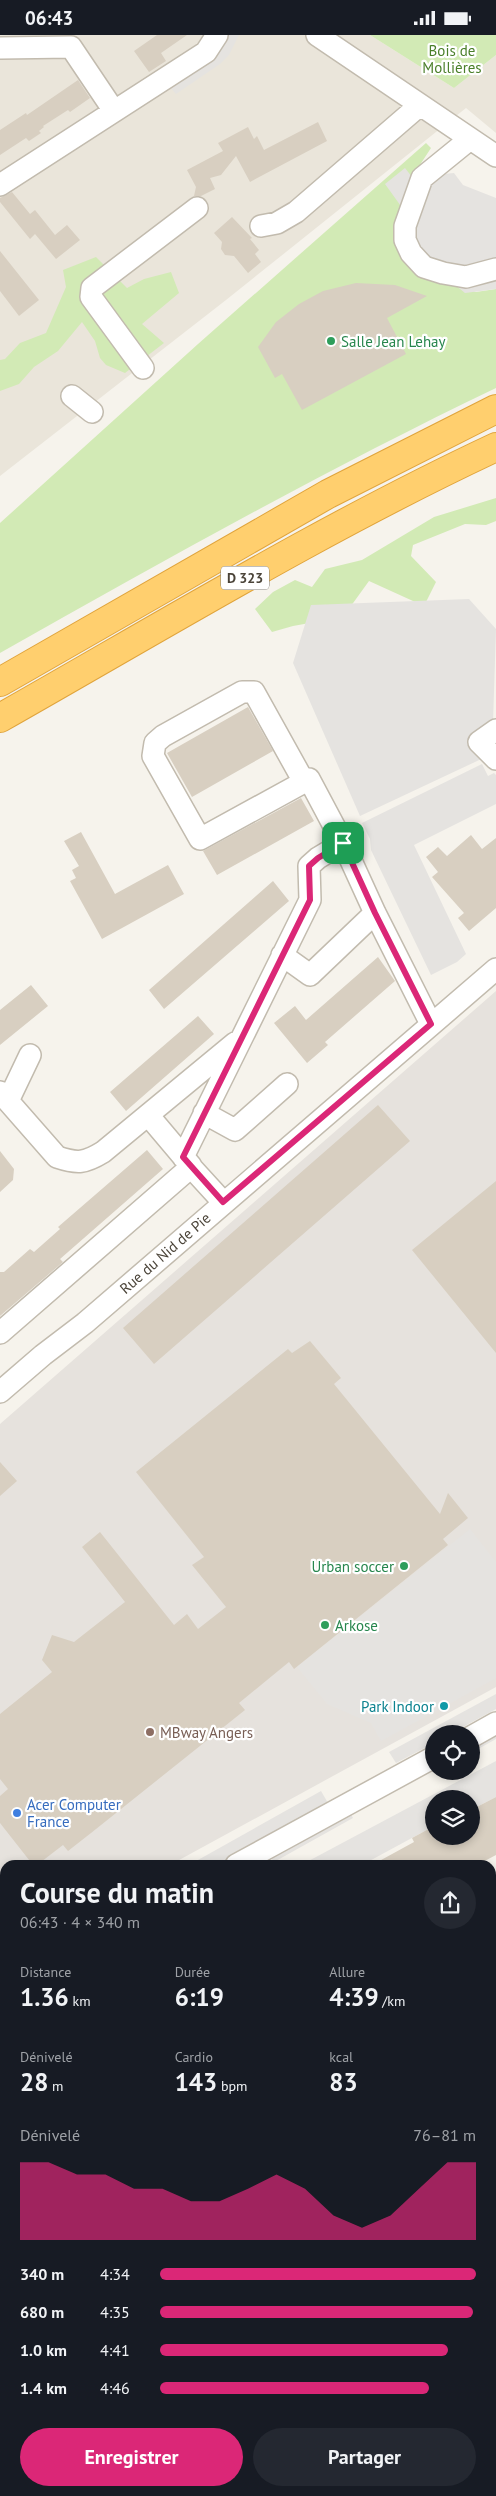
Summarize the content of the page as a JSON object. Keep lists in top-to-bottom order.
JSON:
{
  "streets": {
    "highway": ["D 323"],
    "street": ["Rue du Nid de Pie"]
  },
  "parks": ["Bois de Mollières"],
  "places": [
    "Salle Jean Lehay",
    "Urban soccer",
    "Arkose",
    "Park Indoor",
    "MBway Angers",
    "Acer Computer France"
  ],
  "page": {
    "status": "06:43",
    "heading": ["Course du matin", "06:43 · 4 × 340 m"],
    "stats": [
      ["Distance", "1.36 km"],
      ["Durée", "6:19"],
      ["Allure", "4:39 /km"],
      ["Dénivelé", "28 m"],
      ["Cardio", "143 bpm"],
      ["kcal", "83"]
    ],
    "chart": ["Dénivelé", "76–81 m"],
    "list": [
      {
        "name": "340 m",
        "note": "4:34"
      },
      {
        "name": "680 m",
        "note": "4:35"
      },
      {
        "name": "1.0 km",
        "note": "4:41"
      },
      {
        "name": "1.4 km",
        "note": "4:46"
      }
    ],
    "buttons": ["Enregistrer", "Partager"]
  }
}
